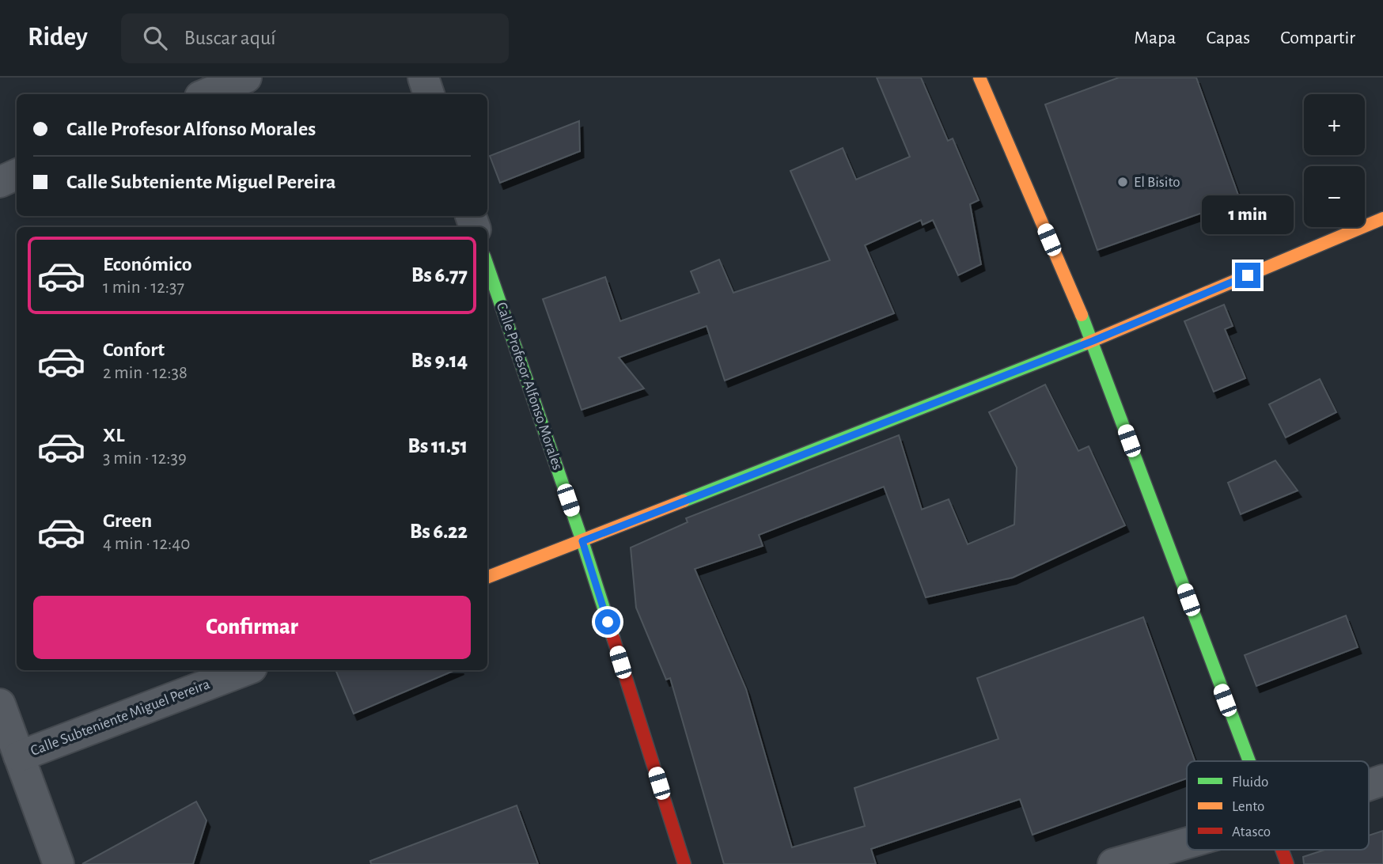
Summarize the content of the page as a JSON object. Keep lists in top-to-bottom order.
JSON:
{
  "streets": {
    "street": ["Calle Profesor Alfonso Morales", "Calle Subteniente Miguel Pereira"]
  },
  "places": ["El Bisito"],
  "legend": ["Fluido", "Lento", "Atasco"],
  "page": {
    "header": "Ridey",
    "search": "Buscar aquí",
    "nav": ["Mapa", "Capas", "Compartir"],
    "map_buttons": ["+", "−"],
    "banner": ["Calle Profesor Alfonso Morales", "Calle Subteniente Miguel Pereira"],
    "bubble": "1 min",
    "list": [
      {
        "name": "Económico",
        "note": "1 min · 12:37",
        "value": "Bs 6.77"
      },
      {
        "name": "Confort",
        "note": "2 min · 12:38",
        "value": "Bs 9.14"
      },
      {
        "name": "XL",
        "note": "3 min · 12:39",
        "value": "Bs 11.51"
      },
      {
        "name": "Green",
        "note": "4 min · 12:40",
        "value": "Bs 6.22"
      }
    ],
    "buttons": "Confirmar"
  }
}
